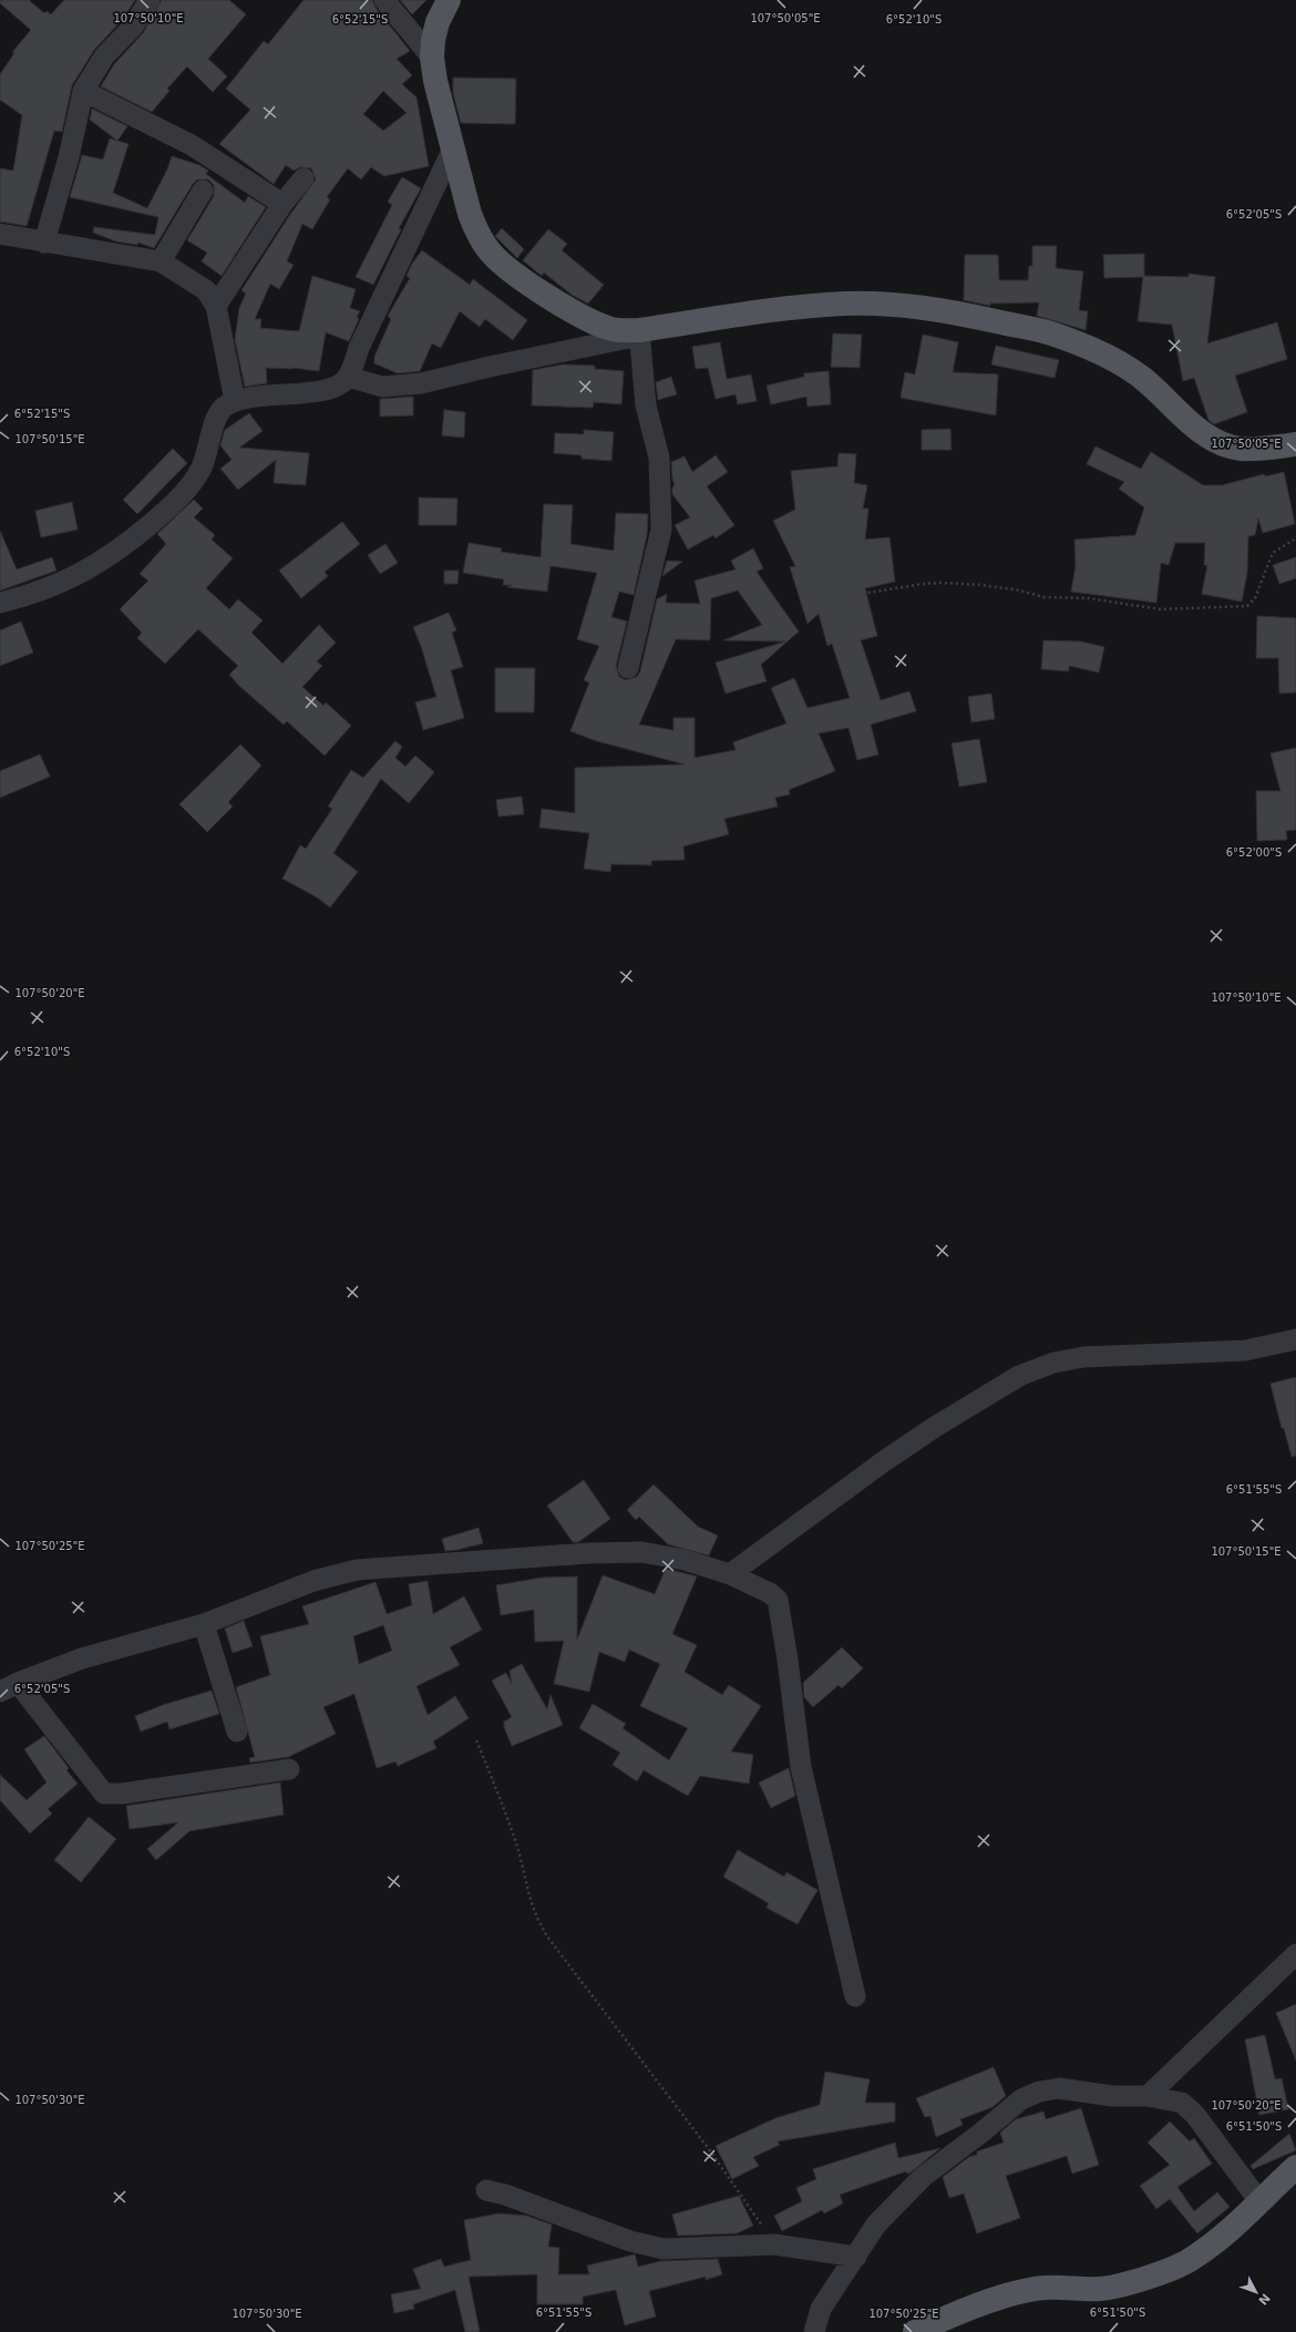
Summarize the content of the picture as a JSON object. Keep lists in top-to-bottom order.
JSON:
{
  "north": "bottom right",
  "coordinates": [
    "107°50'10\"E",
    "107°50'05\"E",
    "6°52'15\"S",
    "6°52'10\"S",
    "6°52'05\"S",
    "107°50'15\"E",
    "6°52'00\"S",
    "107°50'20\"E",
    "6°51'55\"S",
    "107°50'25\"E",
    "107°50'30\"E",
    "6°51'50\"S"
  ]
}
